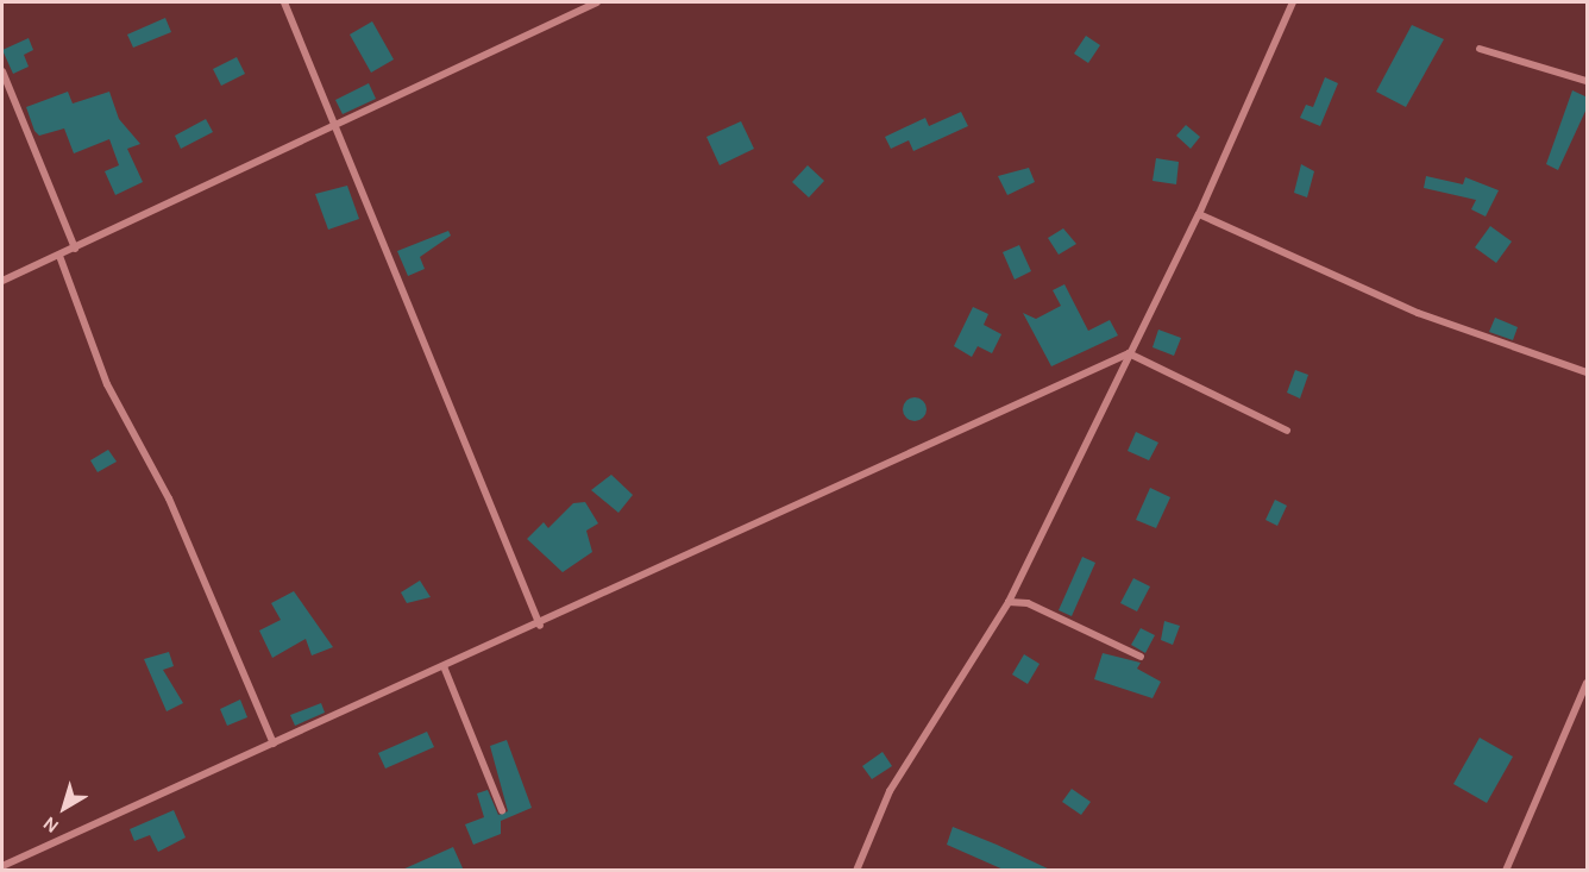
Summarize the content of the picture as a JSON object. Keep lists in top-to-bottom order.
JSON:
{
  "north": "bottom left"
}
